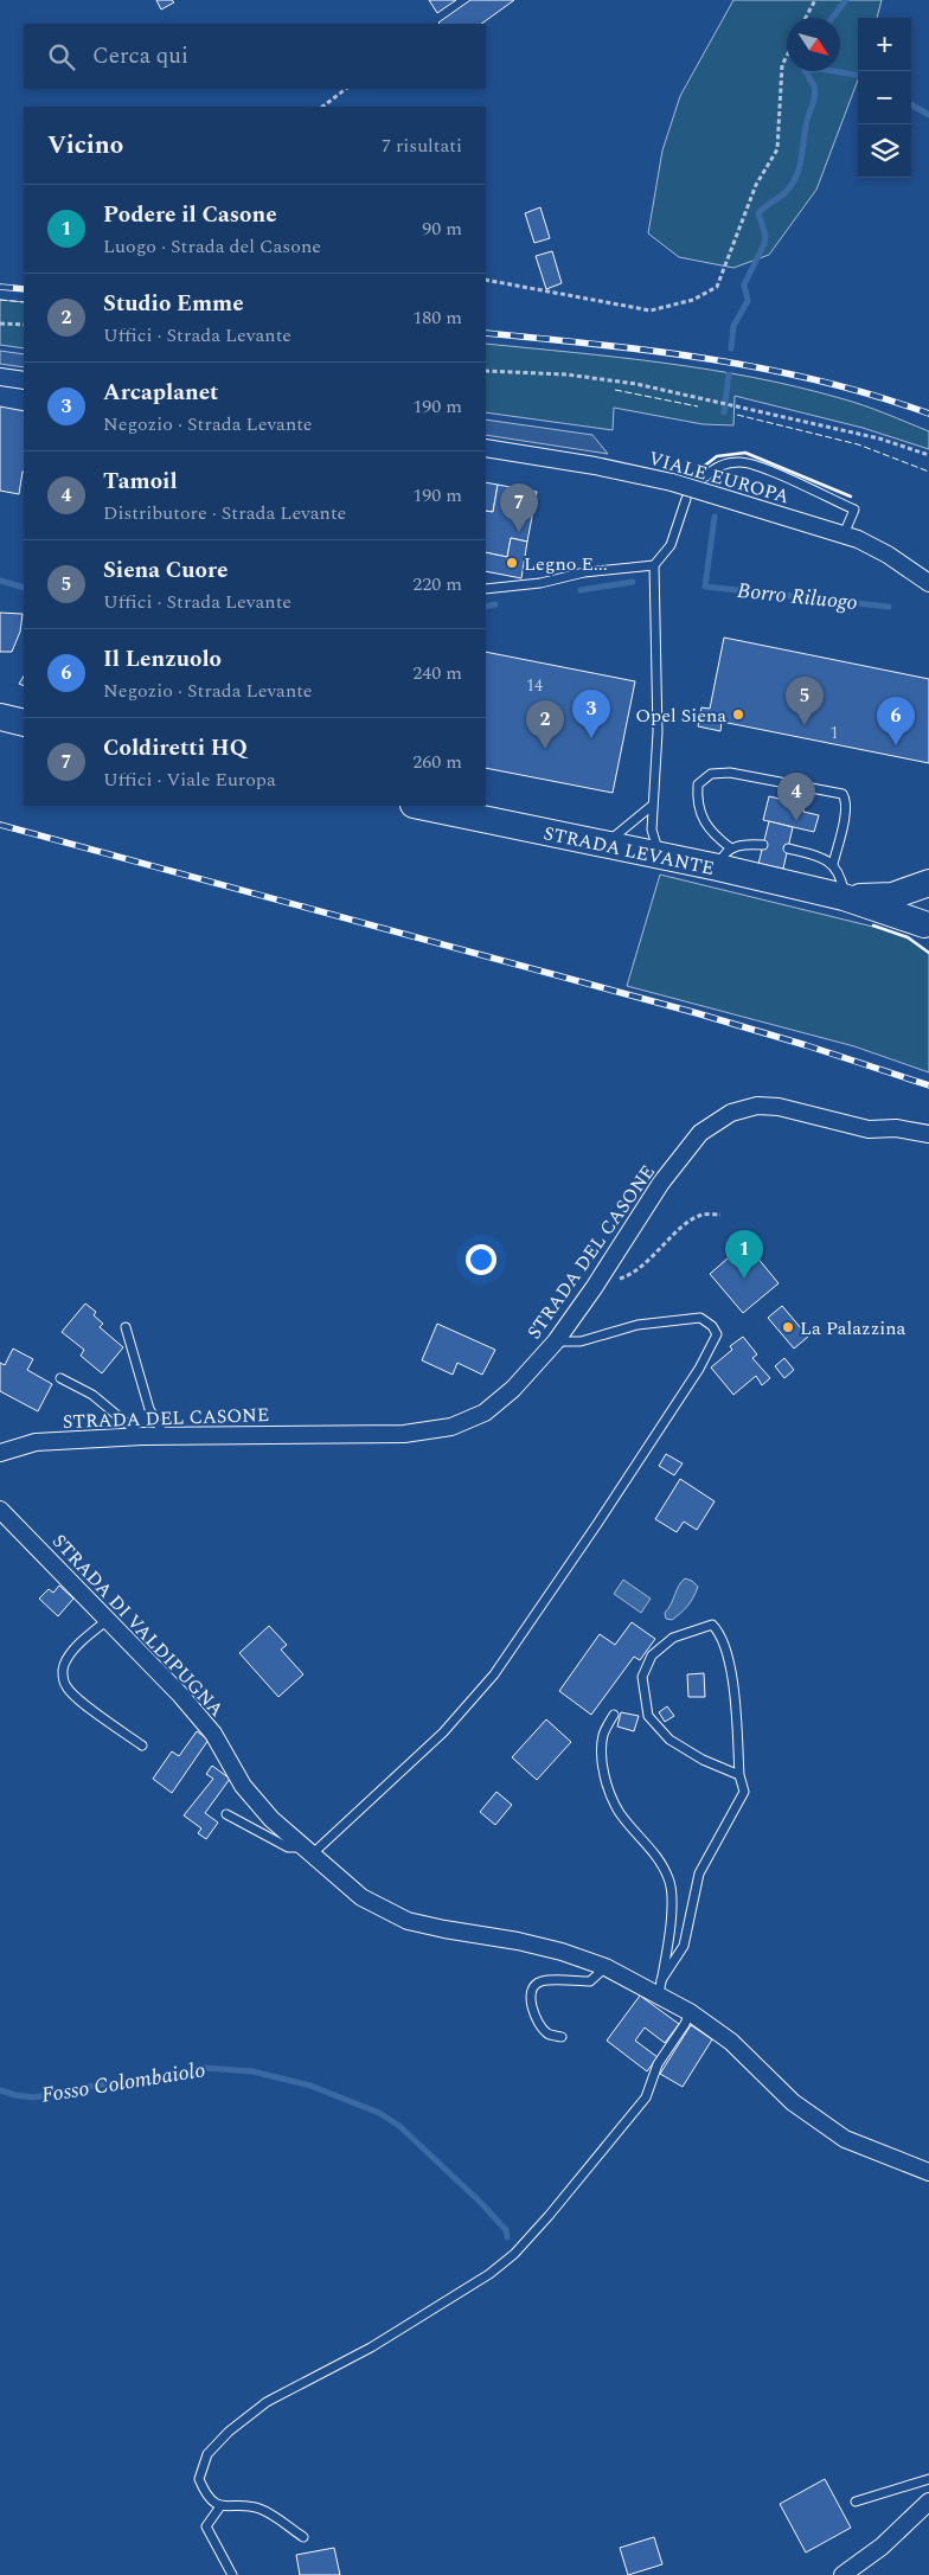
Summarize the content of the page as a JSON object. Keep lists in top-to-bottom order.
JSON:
{
  "streets": {
    "main road": ["STRADA LEVANTE"],
    "street": ["VIALE EUROPA", "STRADA DEL CASONE", "STRADA DI VALDIPUGNA"]
  },
  "water": ["Borro Riluogo", "Fosso Colombaiolo"],
  "places": ["Legno E...", "Opel Siena", "La Palazzina"],
  "house_numbers": ["14", "1"],
  "north": "bottom right",
  "page": {
    "map_buttons": ["+", "−"],
    "search": "Cerca qui",
    "heading": ["Vicino", "7 risultati"],
    "list": [
      {
        "mark": "1",
        "name": "Podere il Casone",
        "note": "Luogo · Strada del Casone",
        "value": "90 m"
      },
      {
        "mark": "2",
        "name": "Studio Emme",
        "note": "Uffici · Strada Levante",
        "value": "180 m"
      },
      {
        "mark": "3",
        "name": "Arcaplanet",
        "note": "Negozio · Strada Levante",
        "value": "190 m"
      },
      {
        "mark": "4",
        "name": "Tamoil",
        "note": "Distributore · Strada Levante",
        "value": "190 m"
      },
      {
        "mark": "5",
        "name": "Siena Cuore",
        "note": "Uffici · Strada Levante",
        "value": "220 m"
      },
      {
        "mark": "6",
        "name": "Il Lenzuolo",
        "note": "Negozio · Strada Levante",
        "value": "240 m"
      },
      {
        "mark": "7",
        "name": "Coldiretti HQ",
        "note": "Uffici · Viale Europa",
        "value": "260 m"
      }
    ],
    "pins": [
      "7",
      "5",
      "3",
      "6",
      "2",
      "4",
      "1"
    ]
  }
}
